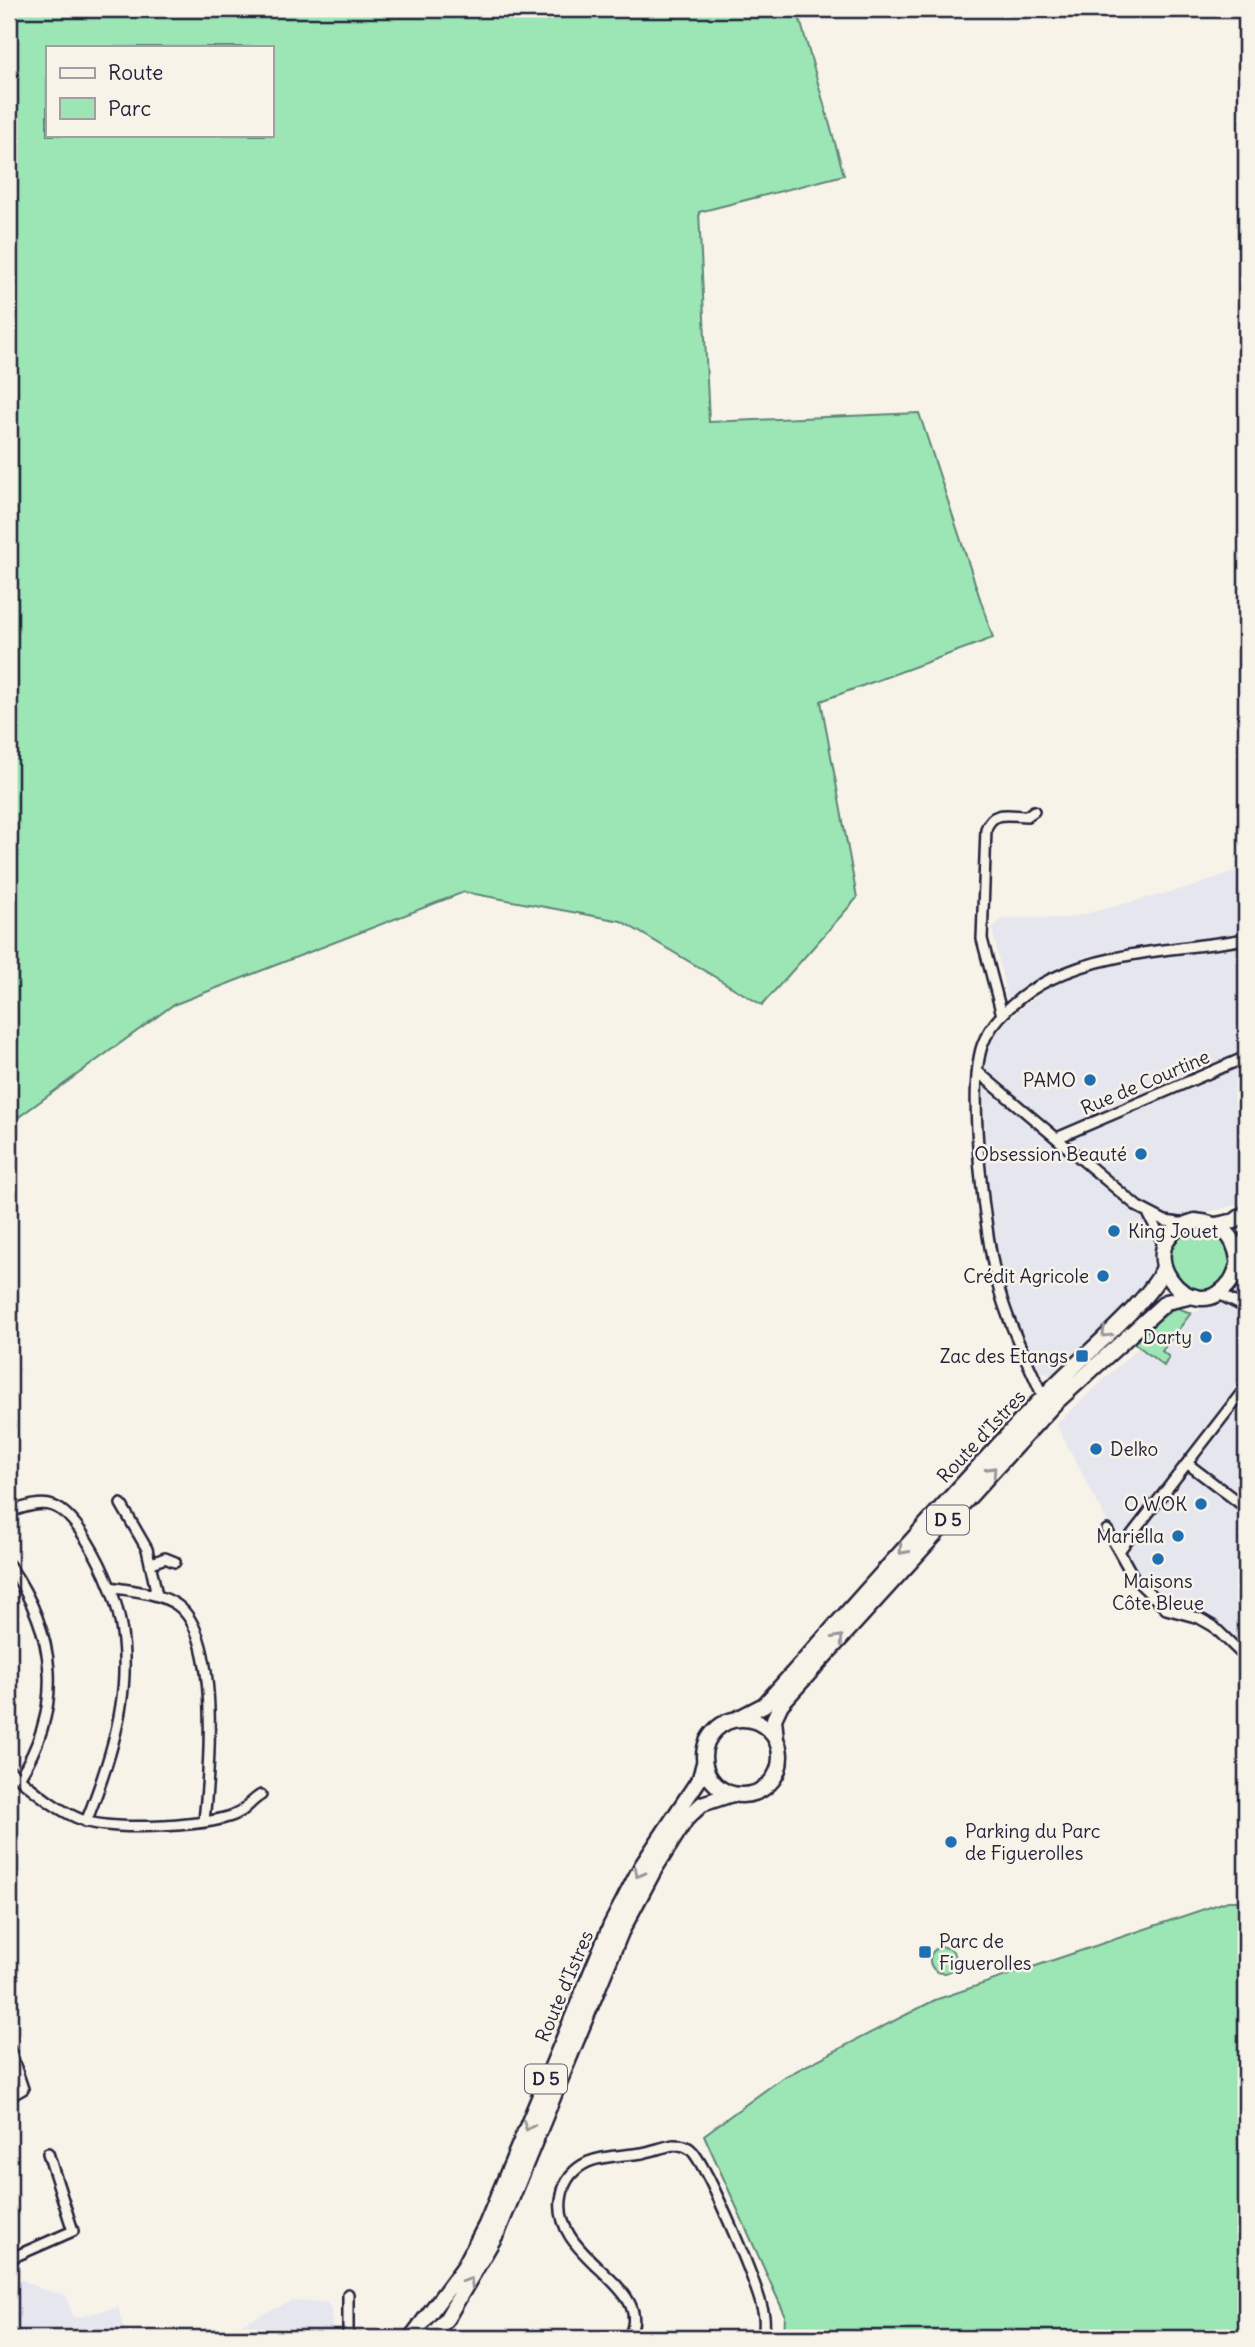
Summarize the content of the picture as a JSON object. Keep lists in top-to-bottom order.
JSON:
{
  "streets": {
    "main road": ["Route d'Istres", "D 5"],
    "street": ["Rue de Courtine"]
  },
  "places": {
    "other": [
      "PAMO",
      "Obsession Beauté",
      "King Jouet",
      "Crédit Agricole",
      "Darty",
      "Delko",
      "O WOK",
      "Mariella",
      "Maisons Côte Bleue",
      "Parking du Parc de Figuerolles"
    ],
    "transit": ["Zac des Etangs", "Parc de Figuerolles"]
  },
  "legend": ["Route", "Parc"]
}
